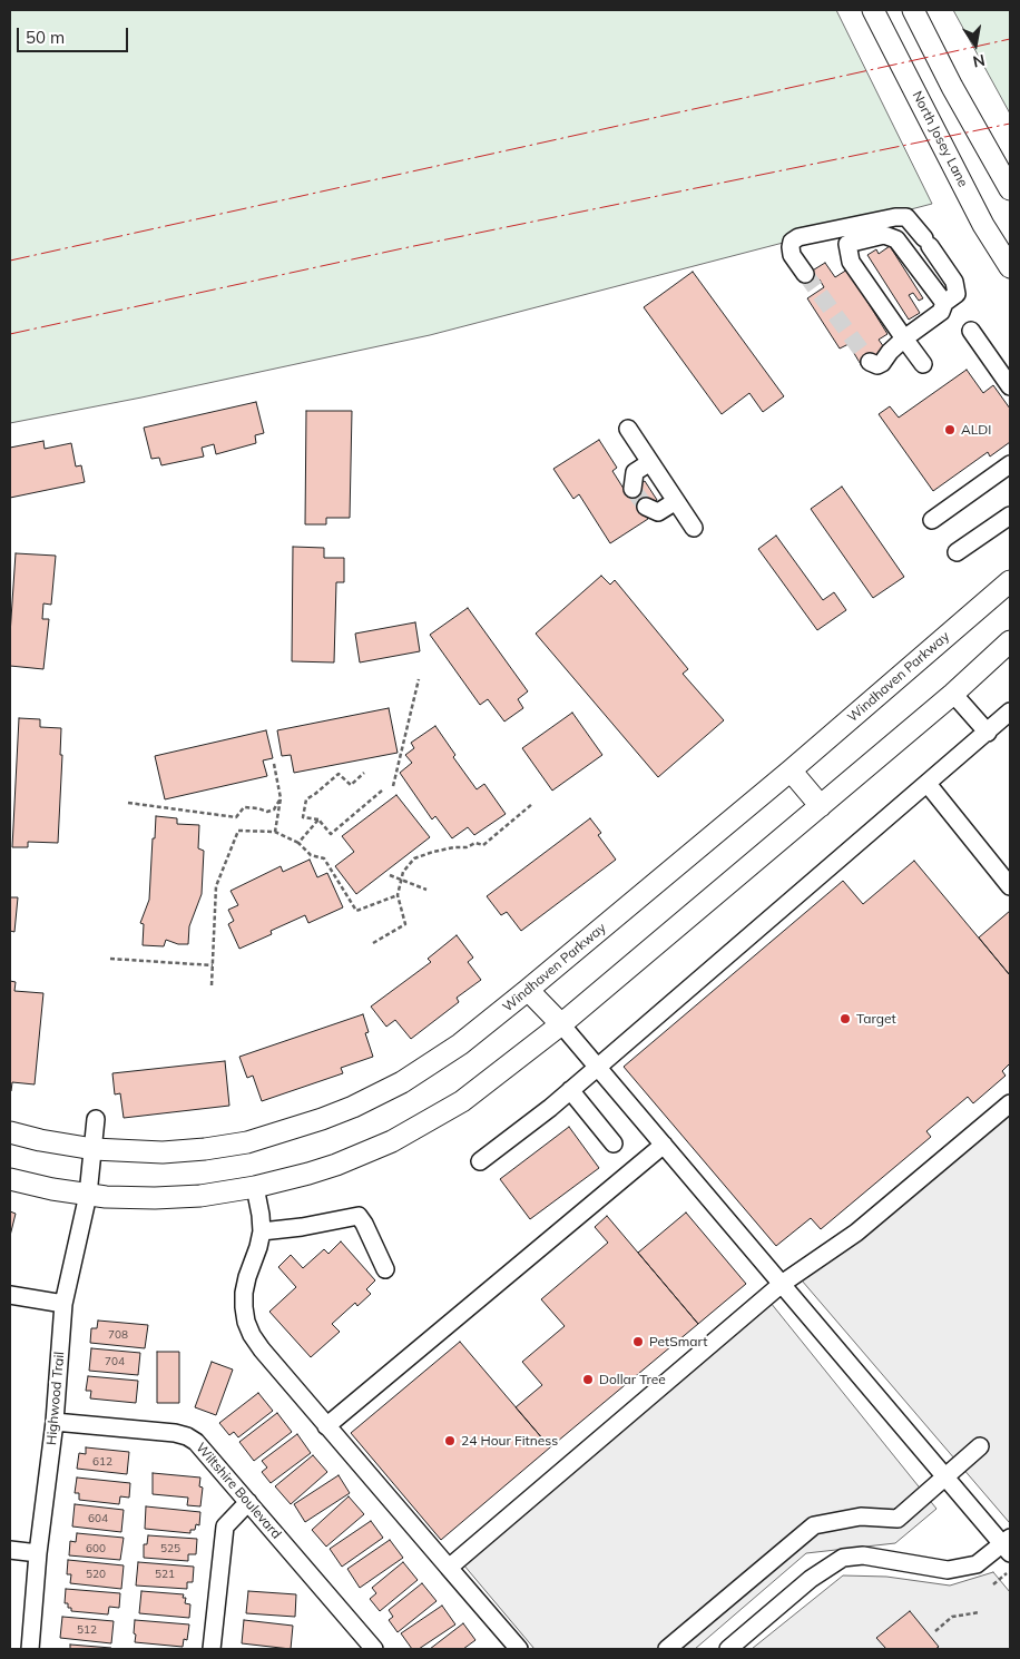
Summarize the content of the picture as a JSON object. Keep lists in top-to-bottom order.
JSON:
{
  "streets": {
    "main road": ["North Josey Lane", "Windhaven Parkway"],
    "street": ["Highwood Trail", "Wiltshire Boulevard"]
  },
  "crossings": [
    ["Windhaven Parkway", "Highwood Trail"],
    ["Highwood Trail", "Wiltshire Boulevard"]
  ],
  "places": [
    "ALDI",
    "Target",
    "PetSmart",
    "Dollar Tree",
    "24 Hour Fitness"
  ],
  "house_numbers": [
    "708",
    "704",
    "612",
    "604",
    "600",
    "525",
    "520",
    "521",
    "512"
  ],
  "scale_bar": "50 m",
  "north": "bottom"
}
